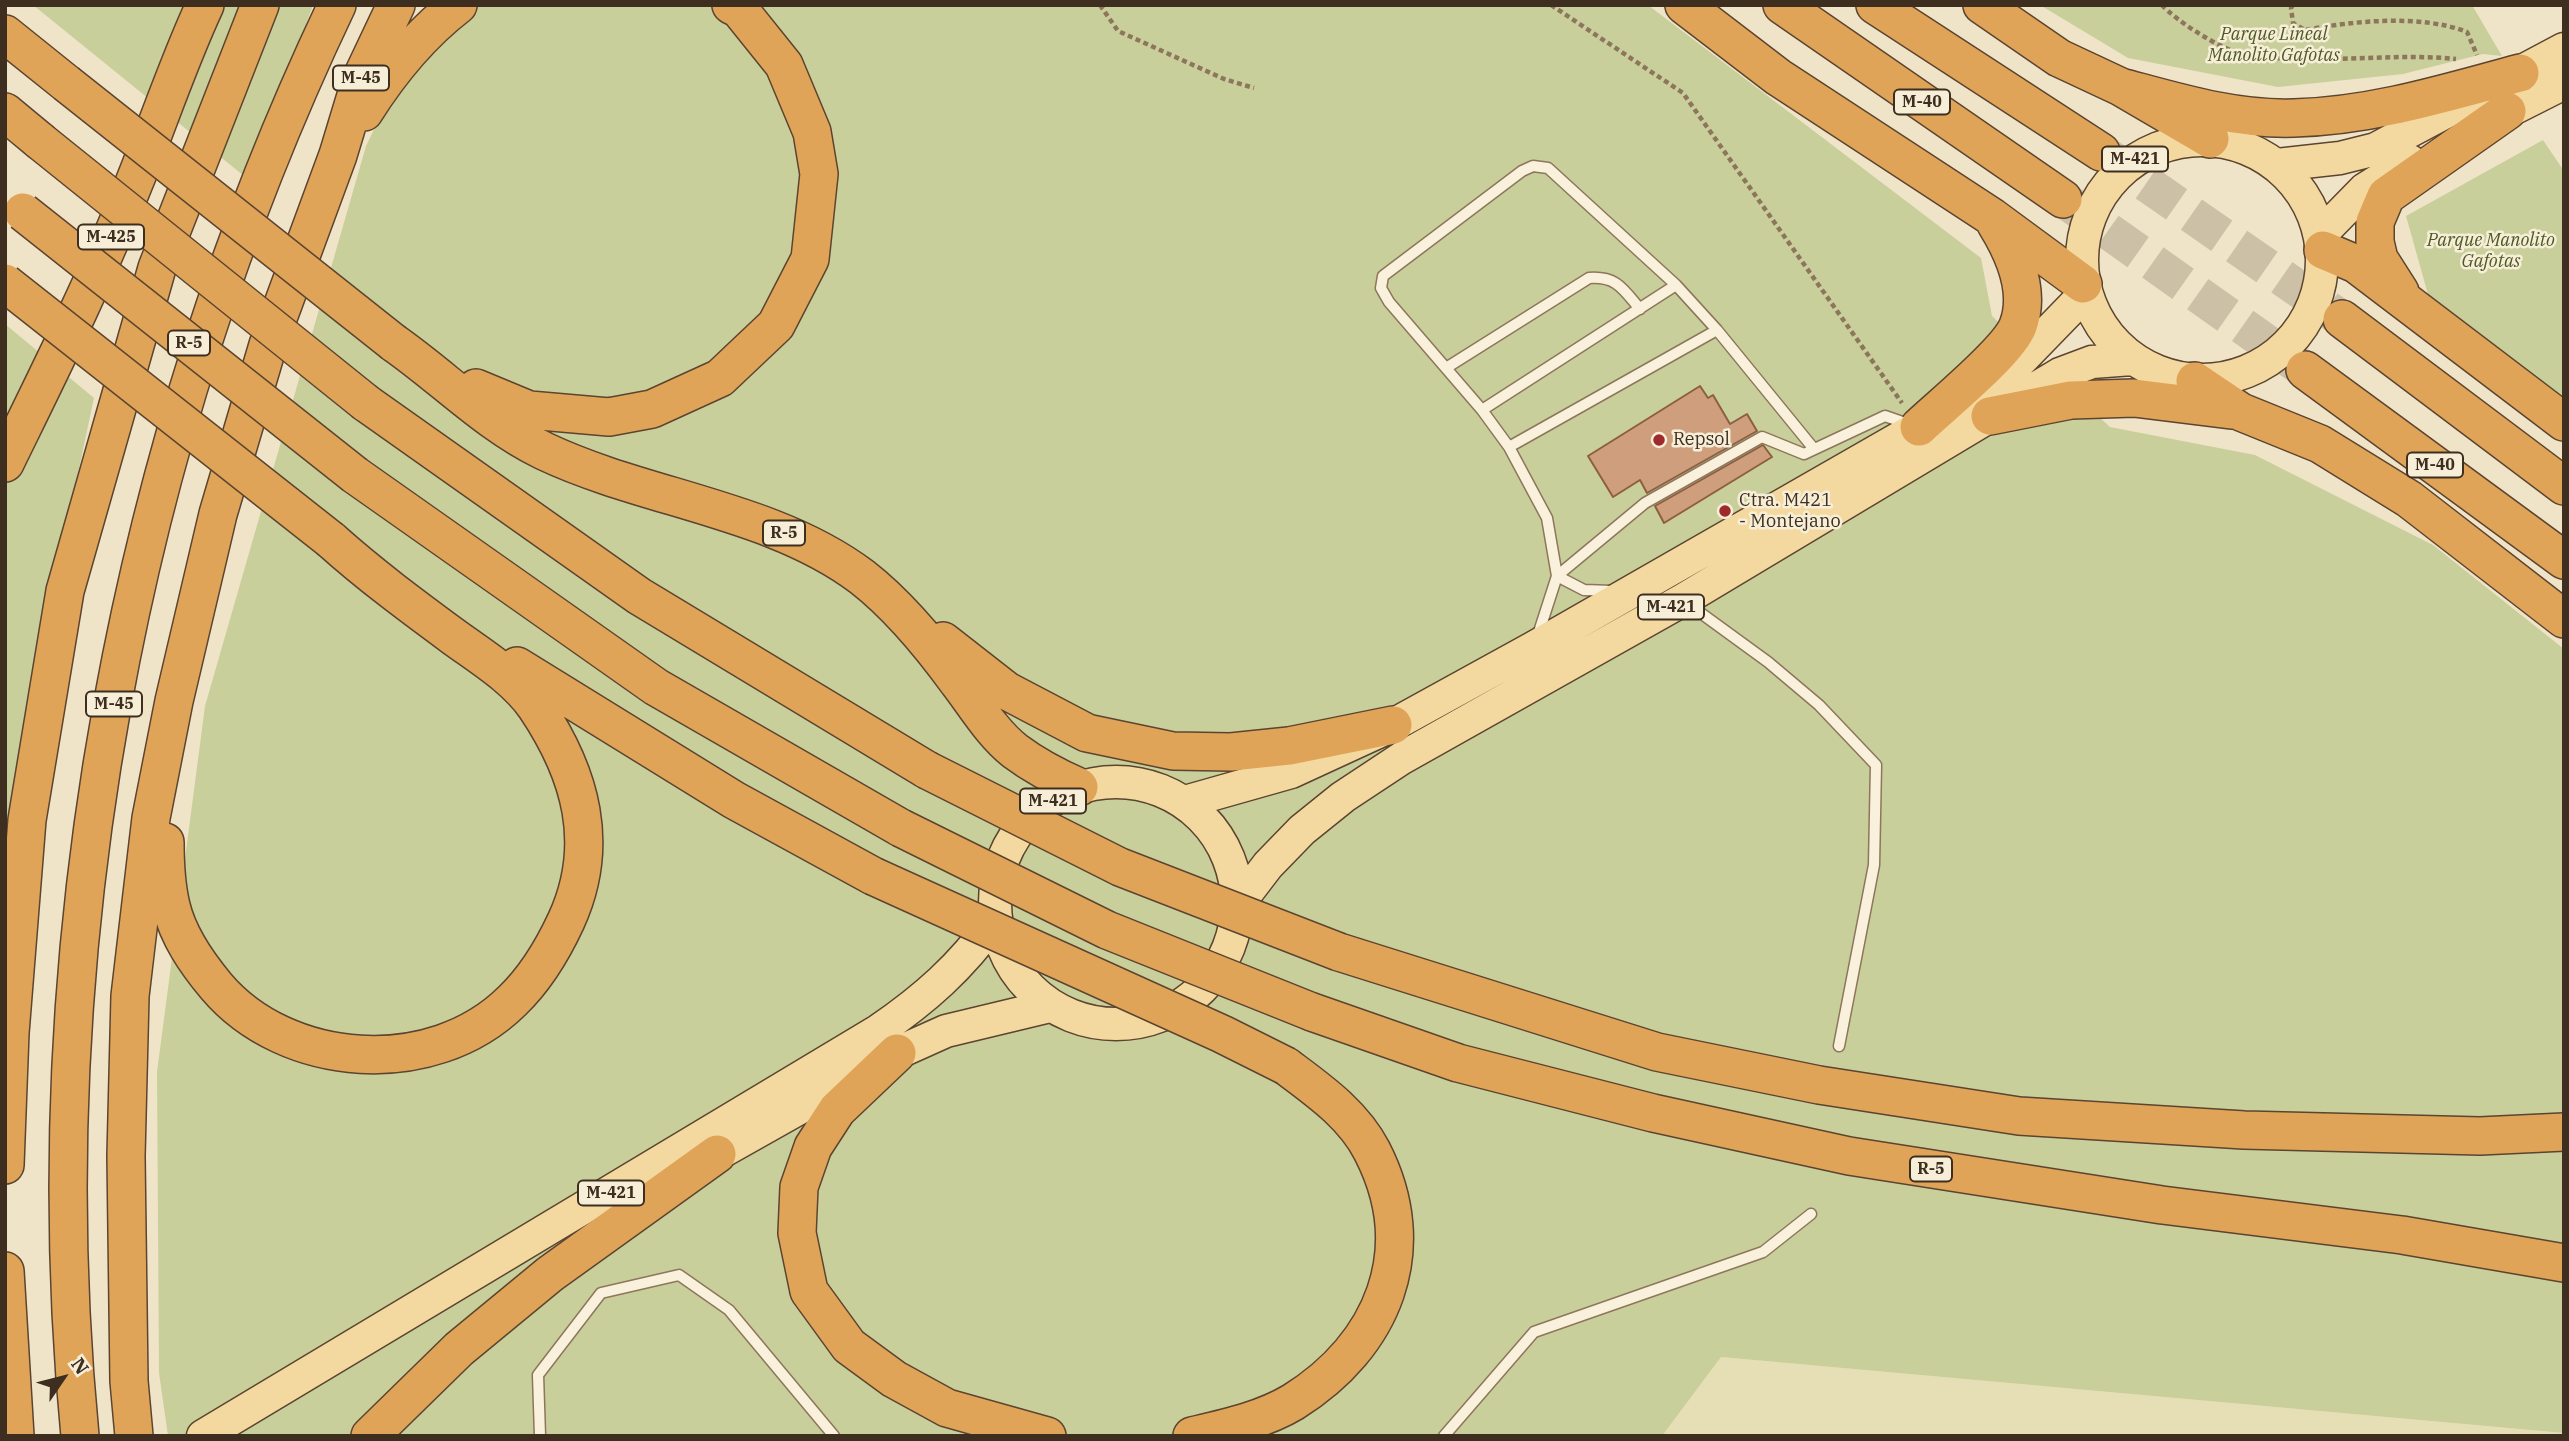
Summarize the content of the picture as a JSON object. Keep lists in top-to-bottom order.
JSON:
{
  "streets": {
    "highway": [
      "M-45",
      "M-40",
      "M-425",
      "R-5"
    ],
    "main road": ["M-421"]
  },
  "crossings": [
    ["M-421", "R-5"]
  ],
  "parks": ["Parque Lineal Manolito Gafotas", "Parque Manolito Gafotas"],
  "places": ["Repsol", "Ctra. M421 - Montejano"],
  "north": "top right"
}
